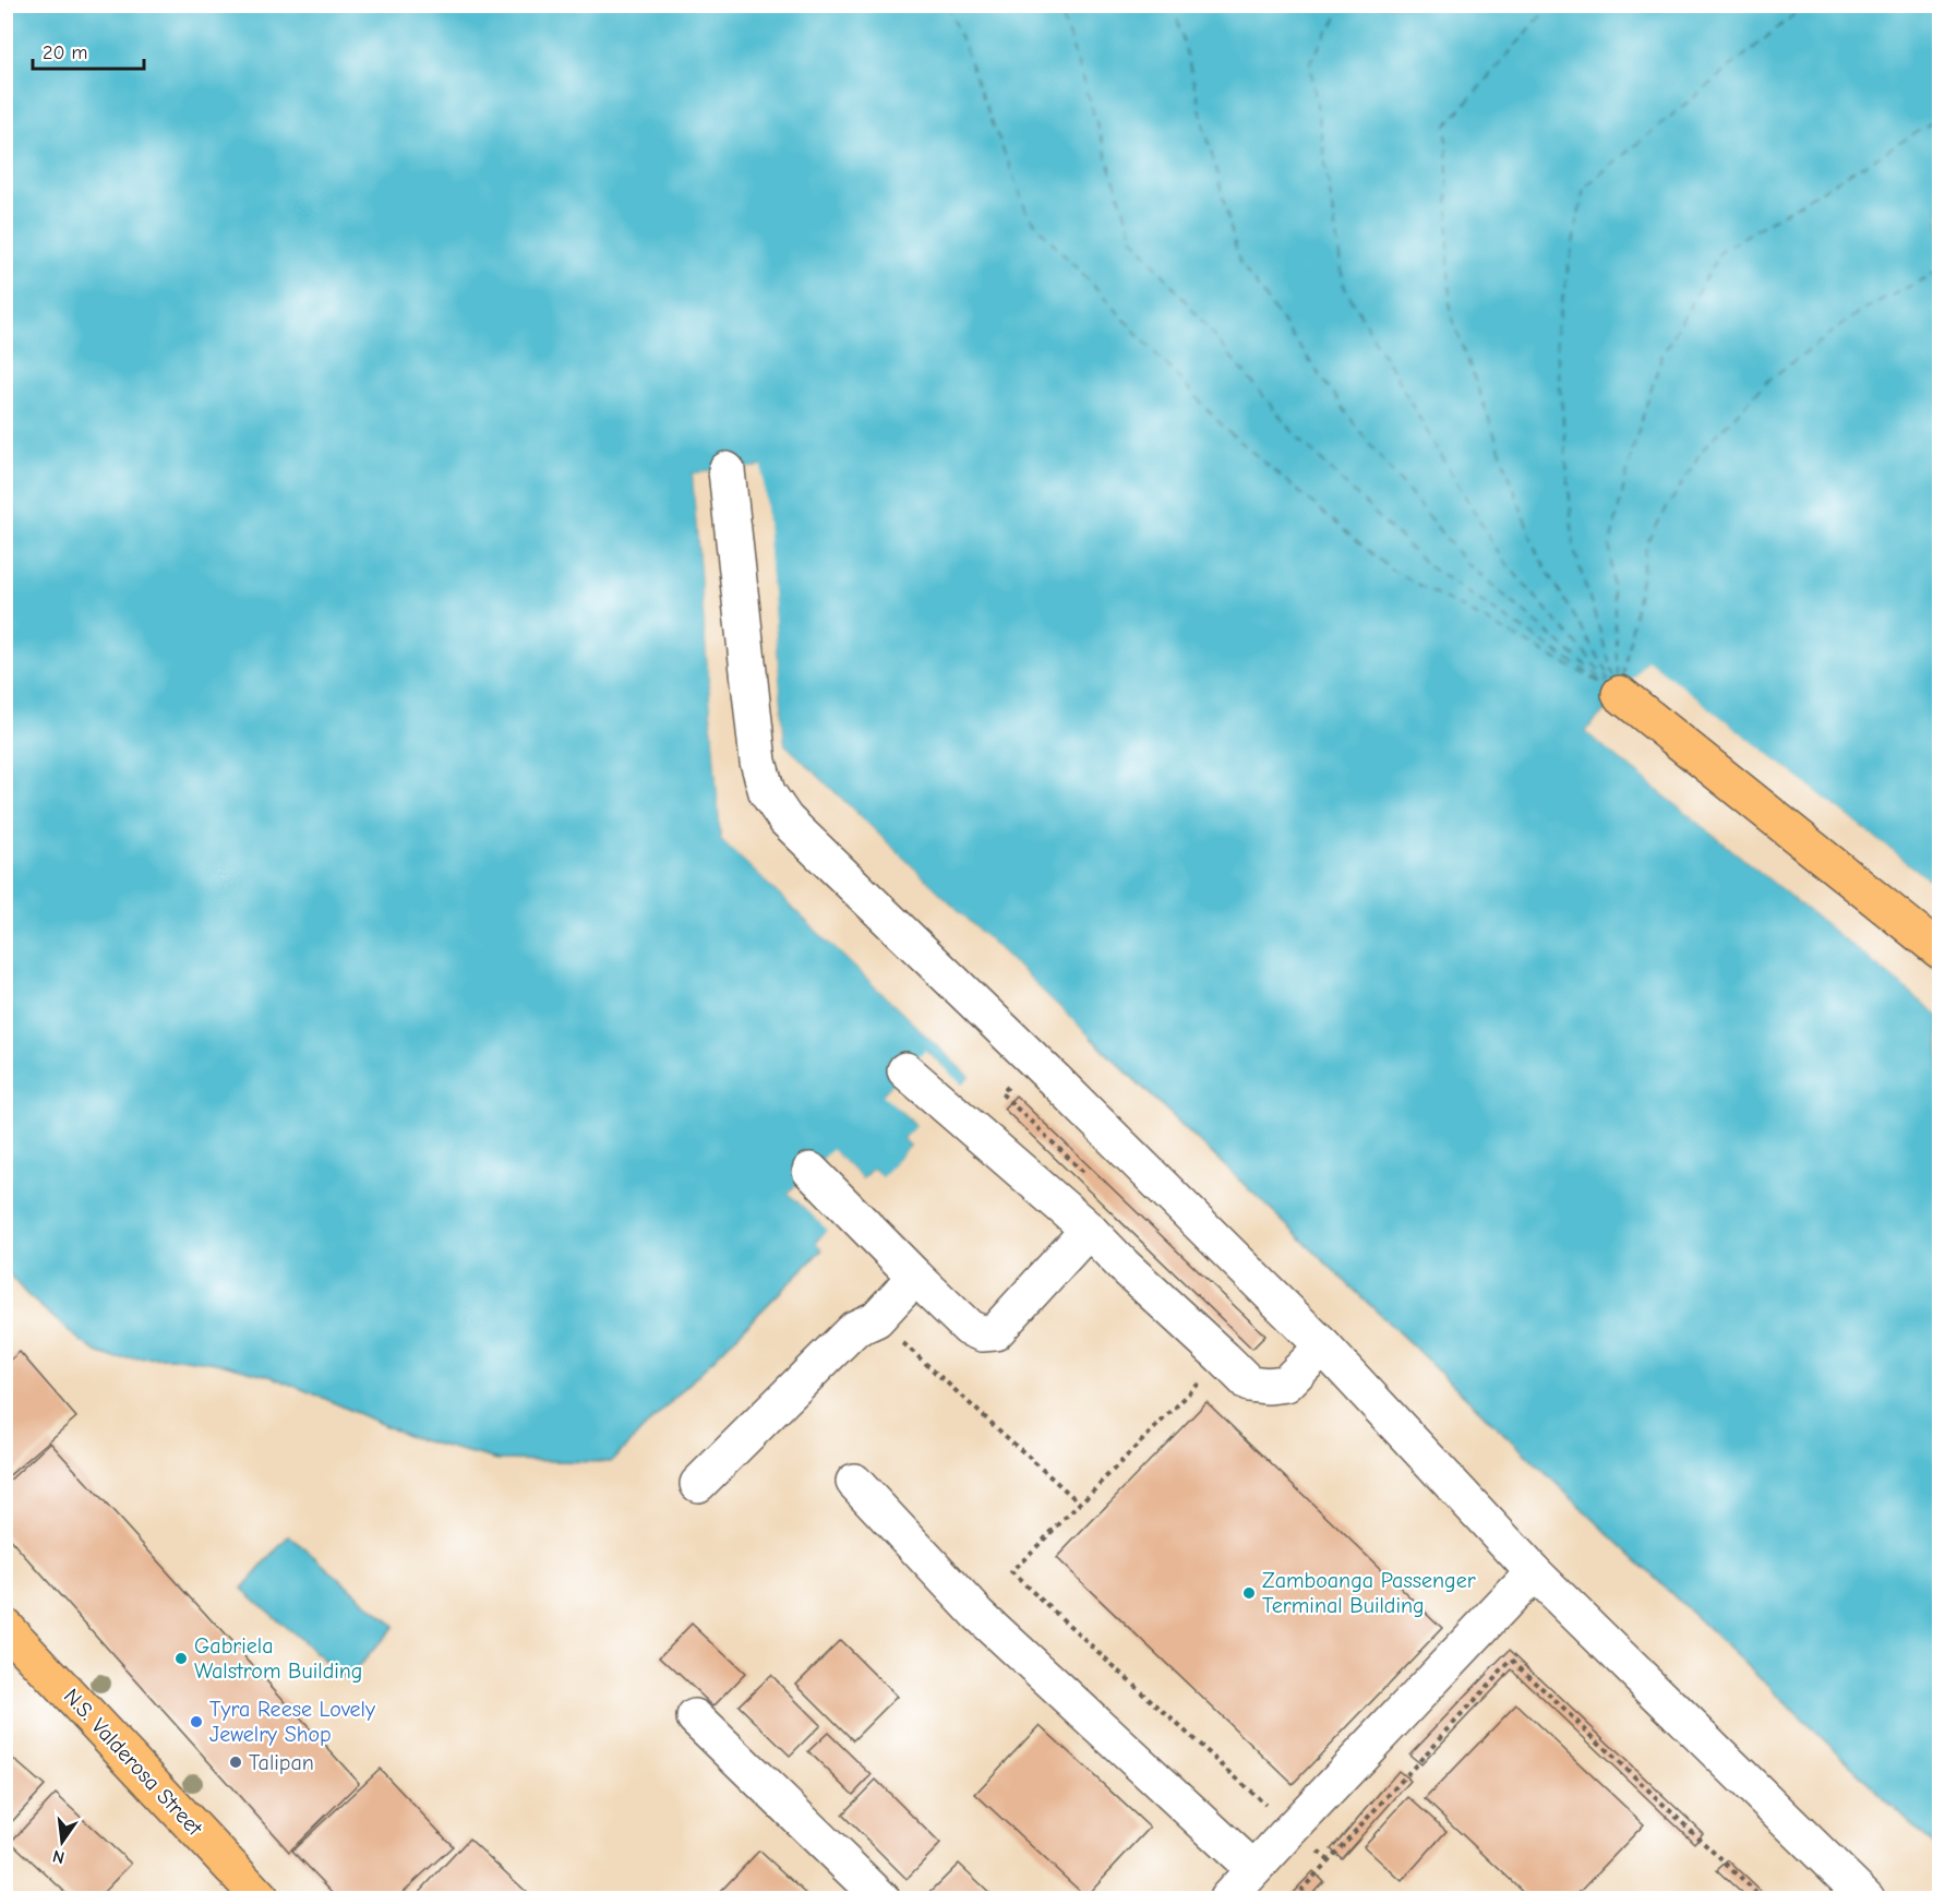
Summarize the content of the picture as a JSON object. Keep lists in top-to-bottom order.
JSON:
{
  "streets": {
    "main road": ["N.S. Valderosa Street"]
  },
  "places": [
    "Zamboanga Passenger Terminal Building",
    "Gabriela Walstrom Building",
    "Tyra Reese Lovely Jewelry Shop",
    "Talipan"
  ],
  "scale_bar": "20 m",
  "north": "bottom"
}
